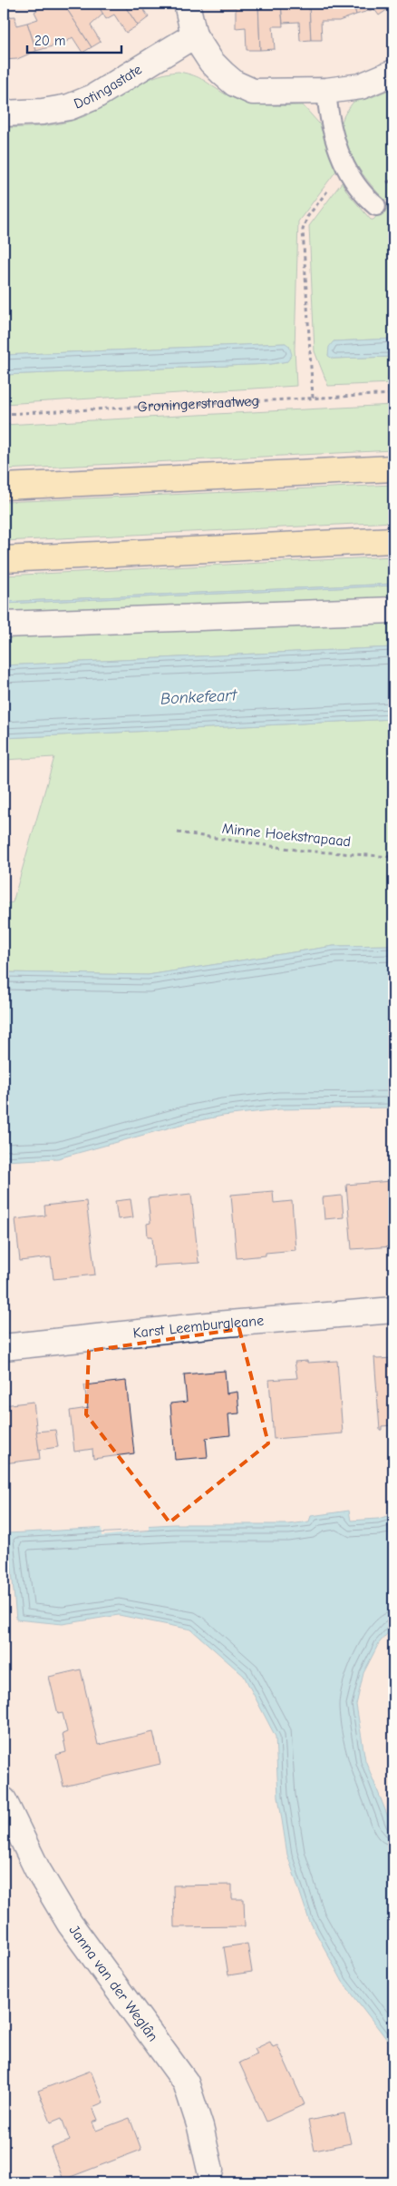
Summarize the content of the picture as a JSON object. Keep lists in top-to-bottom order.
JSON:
{
  "streets": {
    "street": ["Dotingastate", "Karst Leemburgleane", "Janna van der Weglân"],
    "path": ["Groningerstraatweg", "Minne Hoekstrapaad"]
  },
  "water": ["Bonkefeart"],
  "scale_bar": "20 m"
}
